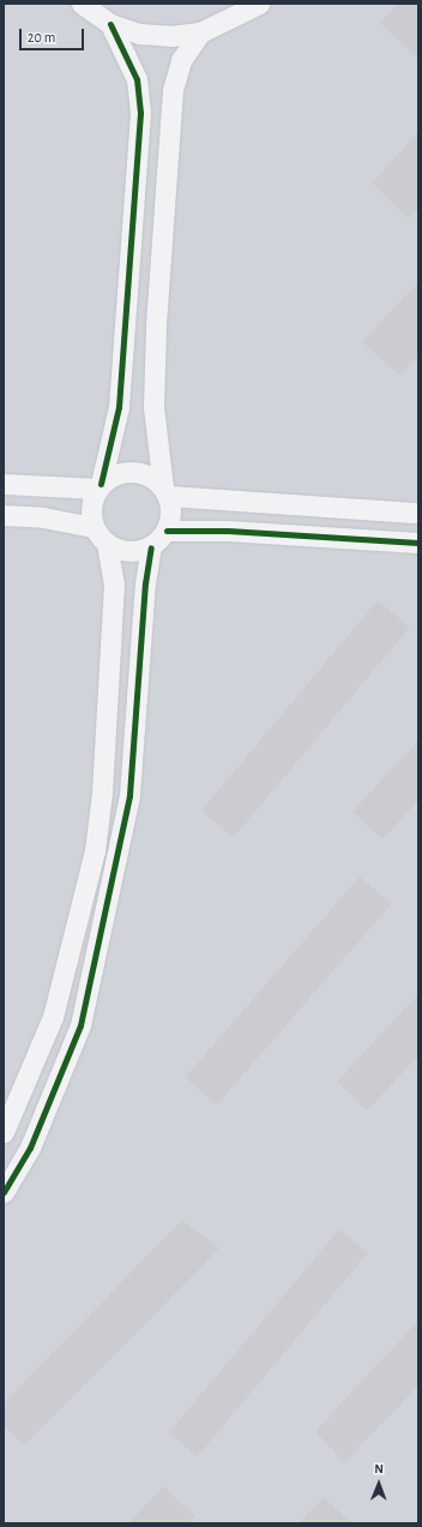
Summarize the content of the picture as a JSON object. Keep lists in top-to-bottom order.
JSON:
{
  "scale_bar": "20 m",
  "north": "top"
}
